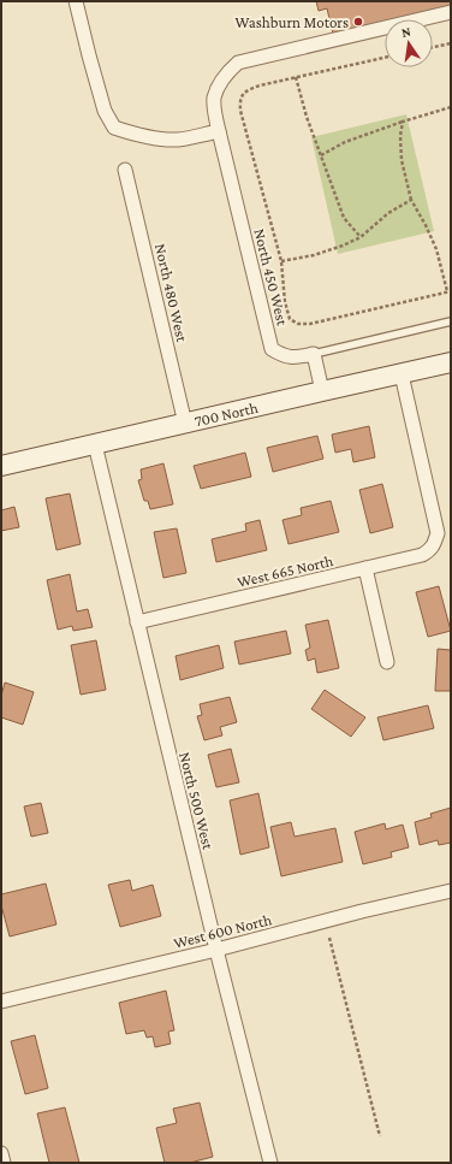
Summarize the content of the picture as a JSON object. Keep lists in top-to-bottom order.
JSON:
{
  "streets": {
    "street": [
      "North 450 West",
      "North 480 West",
      "700 North",
      "West 665 North",
      "North 500 West",
      "West 600 North"
    ]
  },
  "crossings": [
    ["North 480 West", "700 North"],
    ["700 North", "West 665 North"],
    ["700 North", "North 500 West"],
    ["West 665 North", "North 500 West"],
    ["North 500 West", "West 600 North"]
  ],
  "places": ["Washburn Motors"],
  "north": "top"
}
